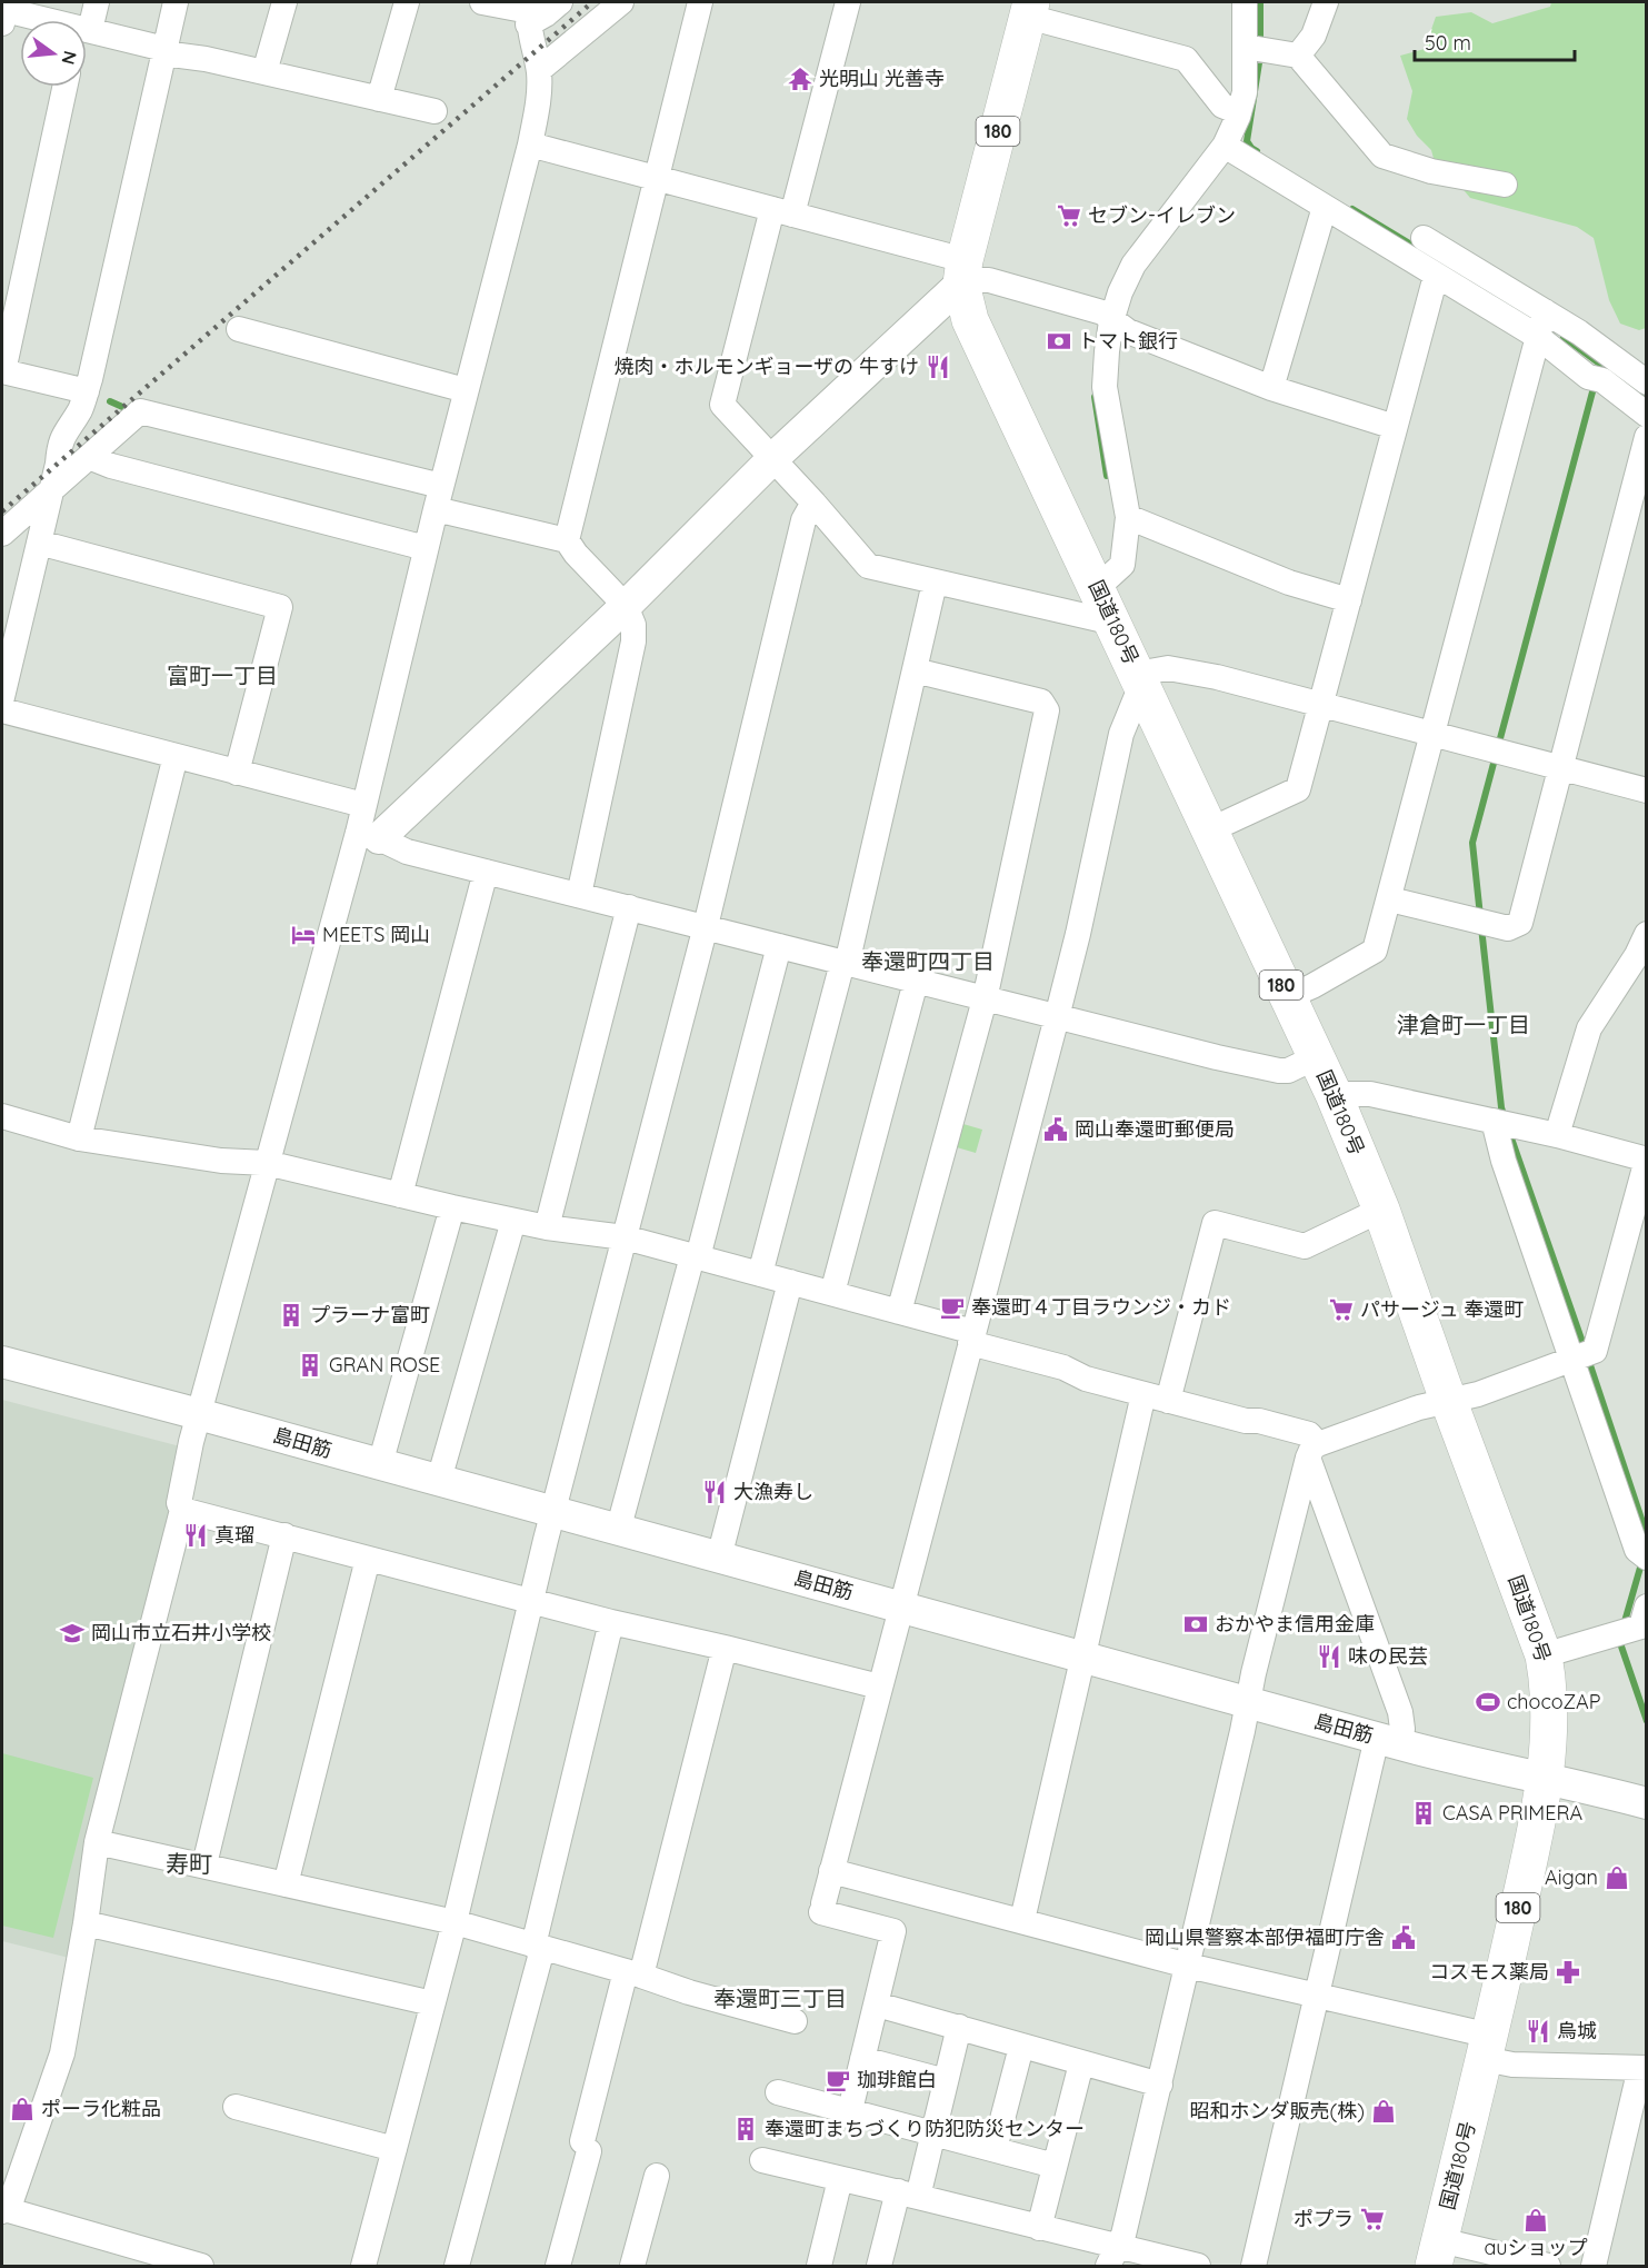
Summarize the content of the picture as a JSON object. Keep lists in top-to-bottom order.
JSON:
{
  "streets": {
    "highway": ["180", "国道180号"],
    "street": ["島田筋"]
  },
  "crossings": [
    ["国道180号", "島田筋"]
  ],
  "districts": [
    "富町一丁目",
    "奉還町四丁目",
    "津倉町一丁目",
    "寿町",
    "奉還町三丁目"
  ],
  "places": {
    "temple": ["光明山 光善寺"],
    "supermarket": ["セブン-イレブン", "パサージュ 奉還町", "ポプラ"],
    "bank": ["トマト銀行", "おかやま信用金庫"],
    "restaurant": [
      "焼肉・ホルモンギョーザの 牛すけ",
      "大漁寿し",
      "真瑠",
      "味の民芸",
      "烏城"
    ],
    "hotel": ["MEETS 岡山"],
    "public building": ["岡山奉還町郵便局", "岡山県警察本部伊福町庁舎"],
    "cafe": ["奉還町４丁目ラウンジ・カド", "珈琲館白"],
    "building": [
      "プラーナ富町",
      "GRAN ROSE",
      "CASA PRIMERA",
      "奉還町まちづくり防犯防災センター"
    ],
    "school or university": ["岡山市立石井小学校"],
    "sports": ["chocoZAP"],
    "shop": [
      "Aigan",
      "ポーラ化粧品",
      "昭和ホンダ販売(株)",
      "auショップ"
    ],
    "pharmacy": ["コスモス薬局"]
  },
  "scale_bar": "50 m",
  "north": "right"
}
